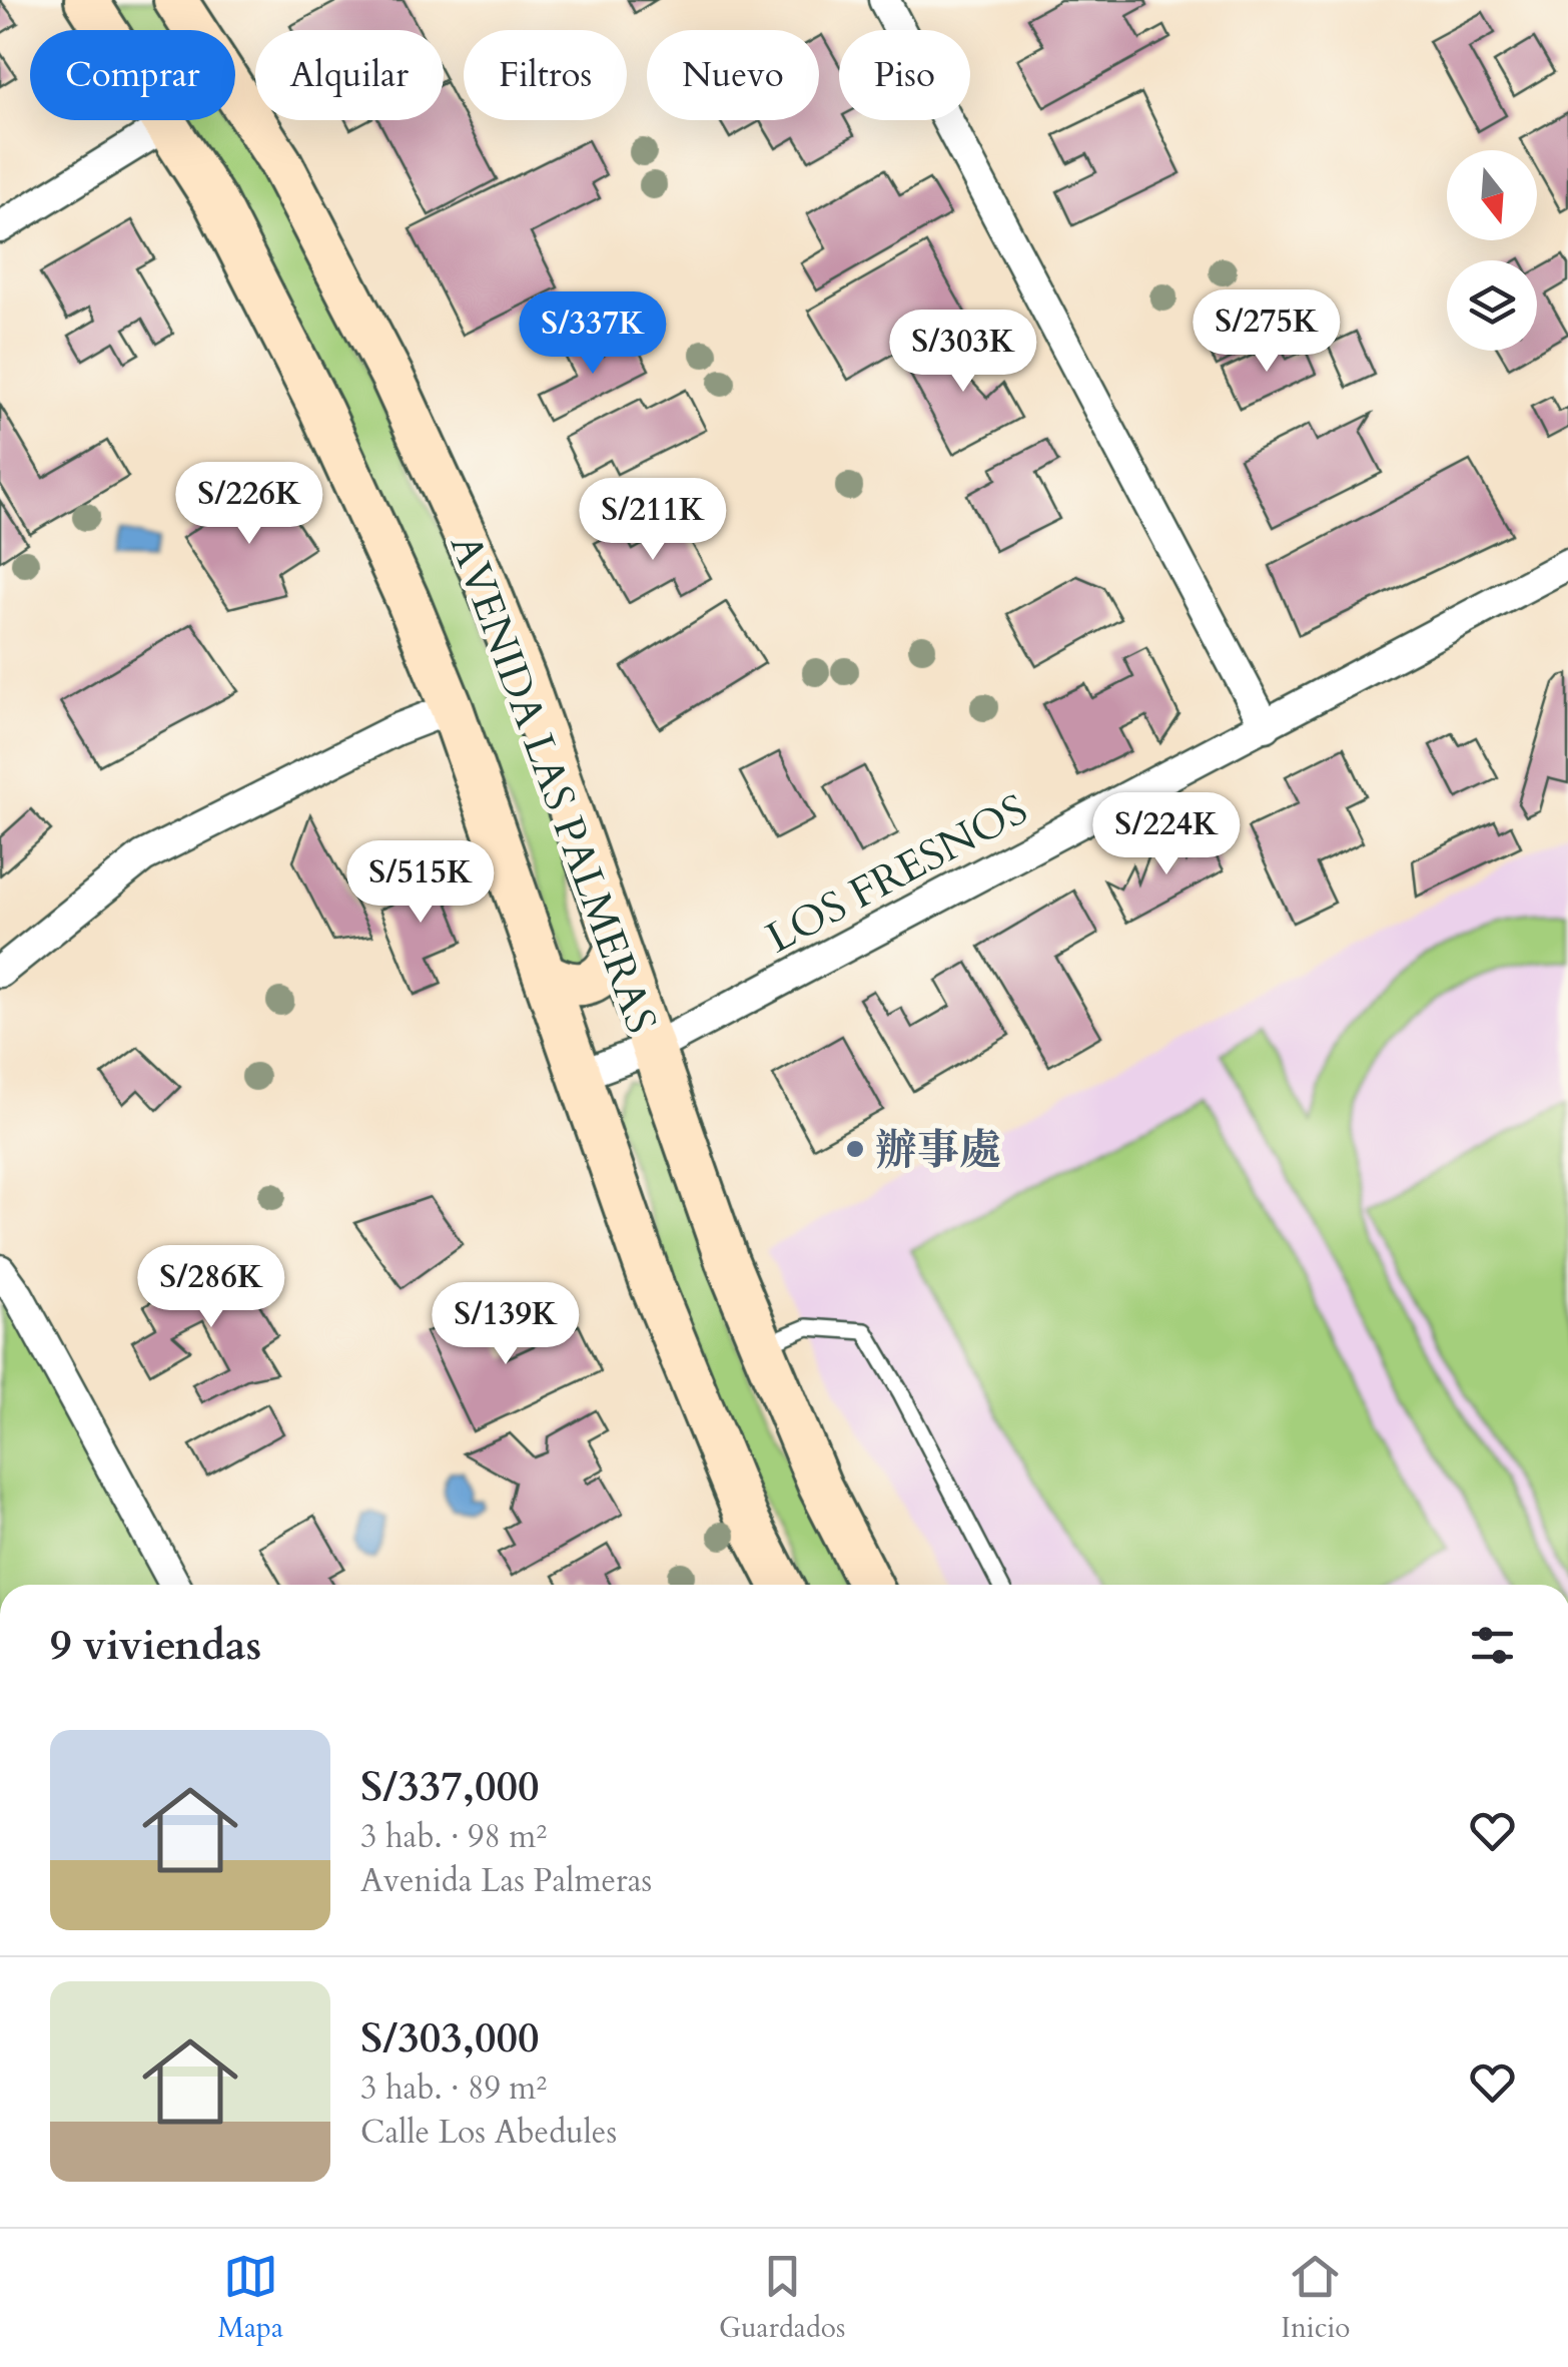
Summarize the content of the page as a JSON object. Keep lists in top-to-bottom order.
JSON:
{
  "streets": {
    "main road": ["AVENIDA LAS PALMERAS"],
    "street": ["LOS FRESNOS"]
  },
  "crossings": [
    ["AVENIDA LAS PALMERAS", "LOS FRESNOS"]
  ],
  "places": ["辦事處"],
  "north": "bottom",
  "page": {
    "chip": [
      "Comprar",
      "Alquilar",
      "Filtros",
      "Nuevo",
      "Piso"
    ],
    "price": [
      "S/275K",
      "S/337K",
      "S/303K",
      "S/226K",
      "S/211K",
      "S/224K",
      "S/515K",
      "S/286K",
      "S/139K"
    ],
    "heading": "9 viviendas",
    "list": [
      {
        "name": "S/337,000",
        "note": "3 hab. · 98 m² · Avenida Las Palmeras"
      },
      {
        "name": "S/303,000",
        "note": "3 hab. · 89 m² · Calle Los Abedules"
      }
    ],
    "tabs": ["Mapa", "Guardados", "Inicio"]
  }
}
